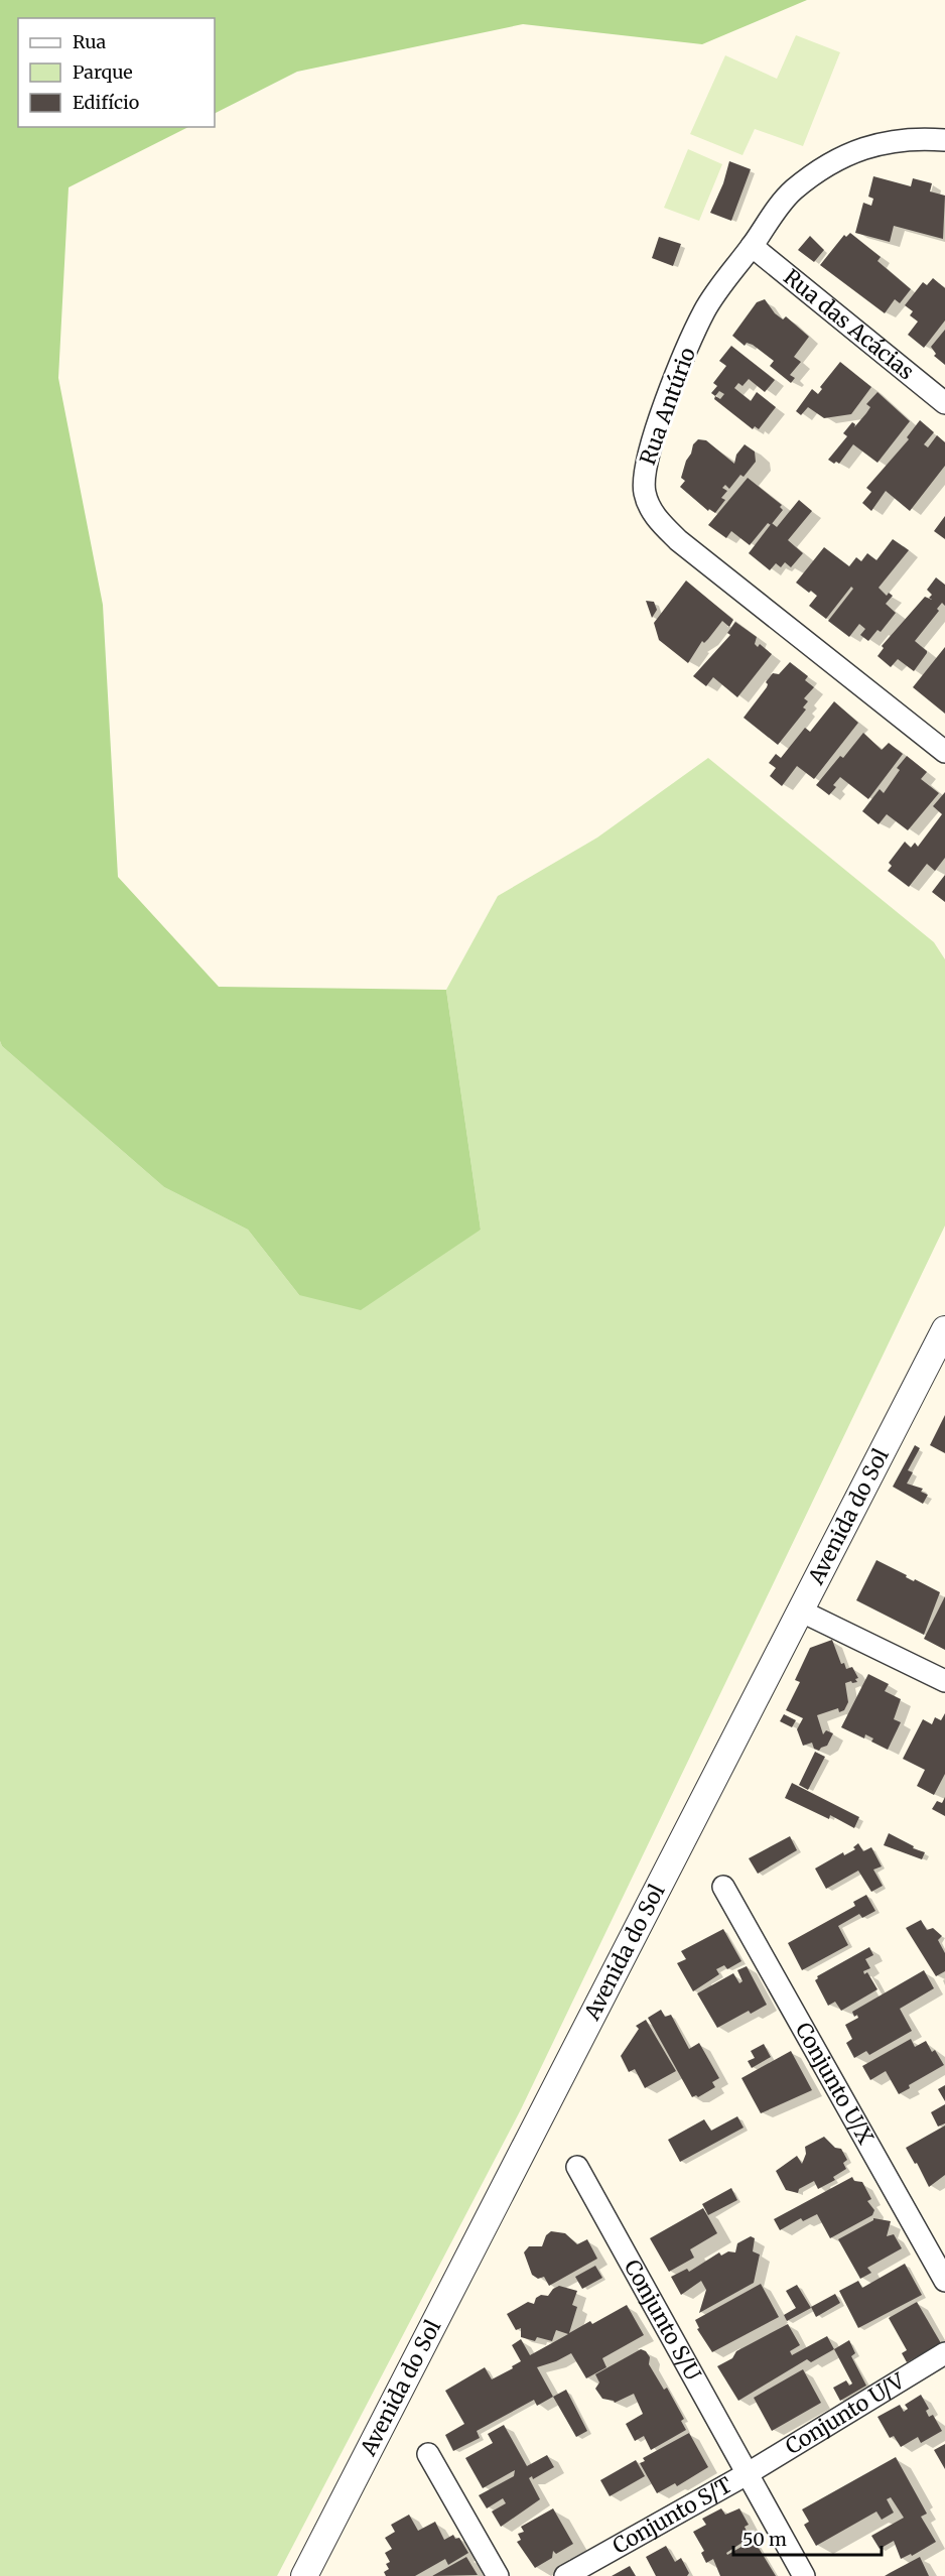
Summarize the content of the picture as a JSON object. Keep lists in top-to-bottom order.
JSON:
{
  "streets": {
    "street": [
      "Rua das Acácias",
      "Rua Antúrio",
      "Avenida do Sol",
      "Conjunto U/X",
      "Conjunto S/U",
      "Conjunto U/V",
      "Conjunto S/T"
    ]
  },
  "crossings": [
    ["Rua das Acácias", "Rua Antúrio"],
    ["Conjunto S/U", "Conjunto U/V"],
    ["Conjunto S/U", "Conjunto S/T"],
    ["Conjunto U/V", "Conjunto S/T"]
  ],
  "legend": ["Rua", "Parque", "Edifício"],
  "scale_bar": "50 m"
}
